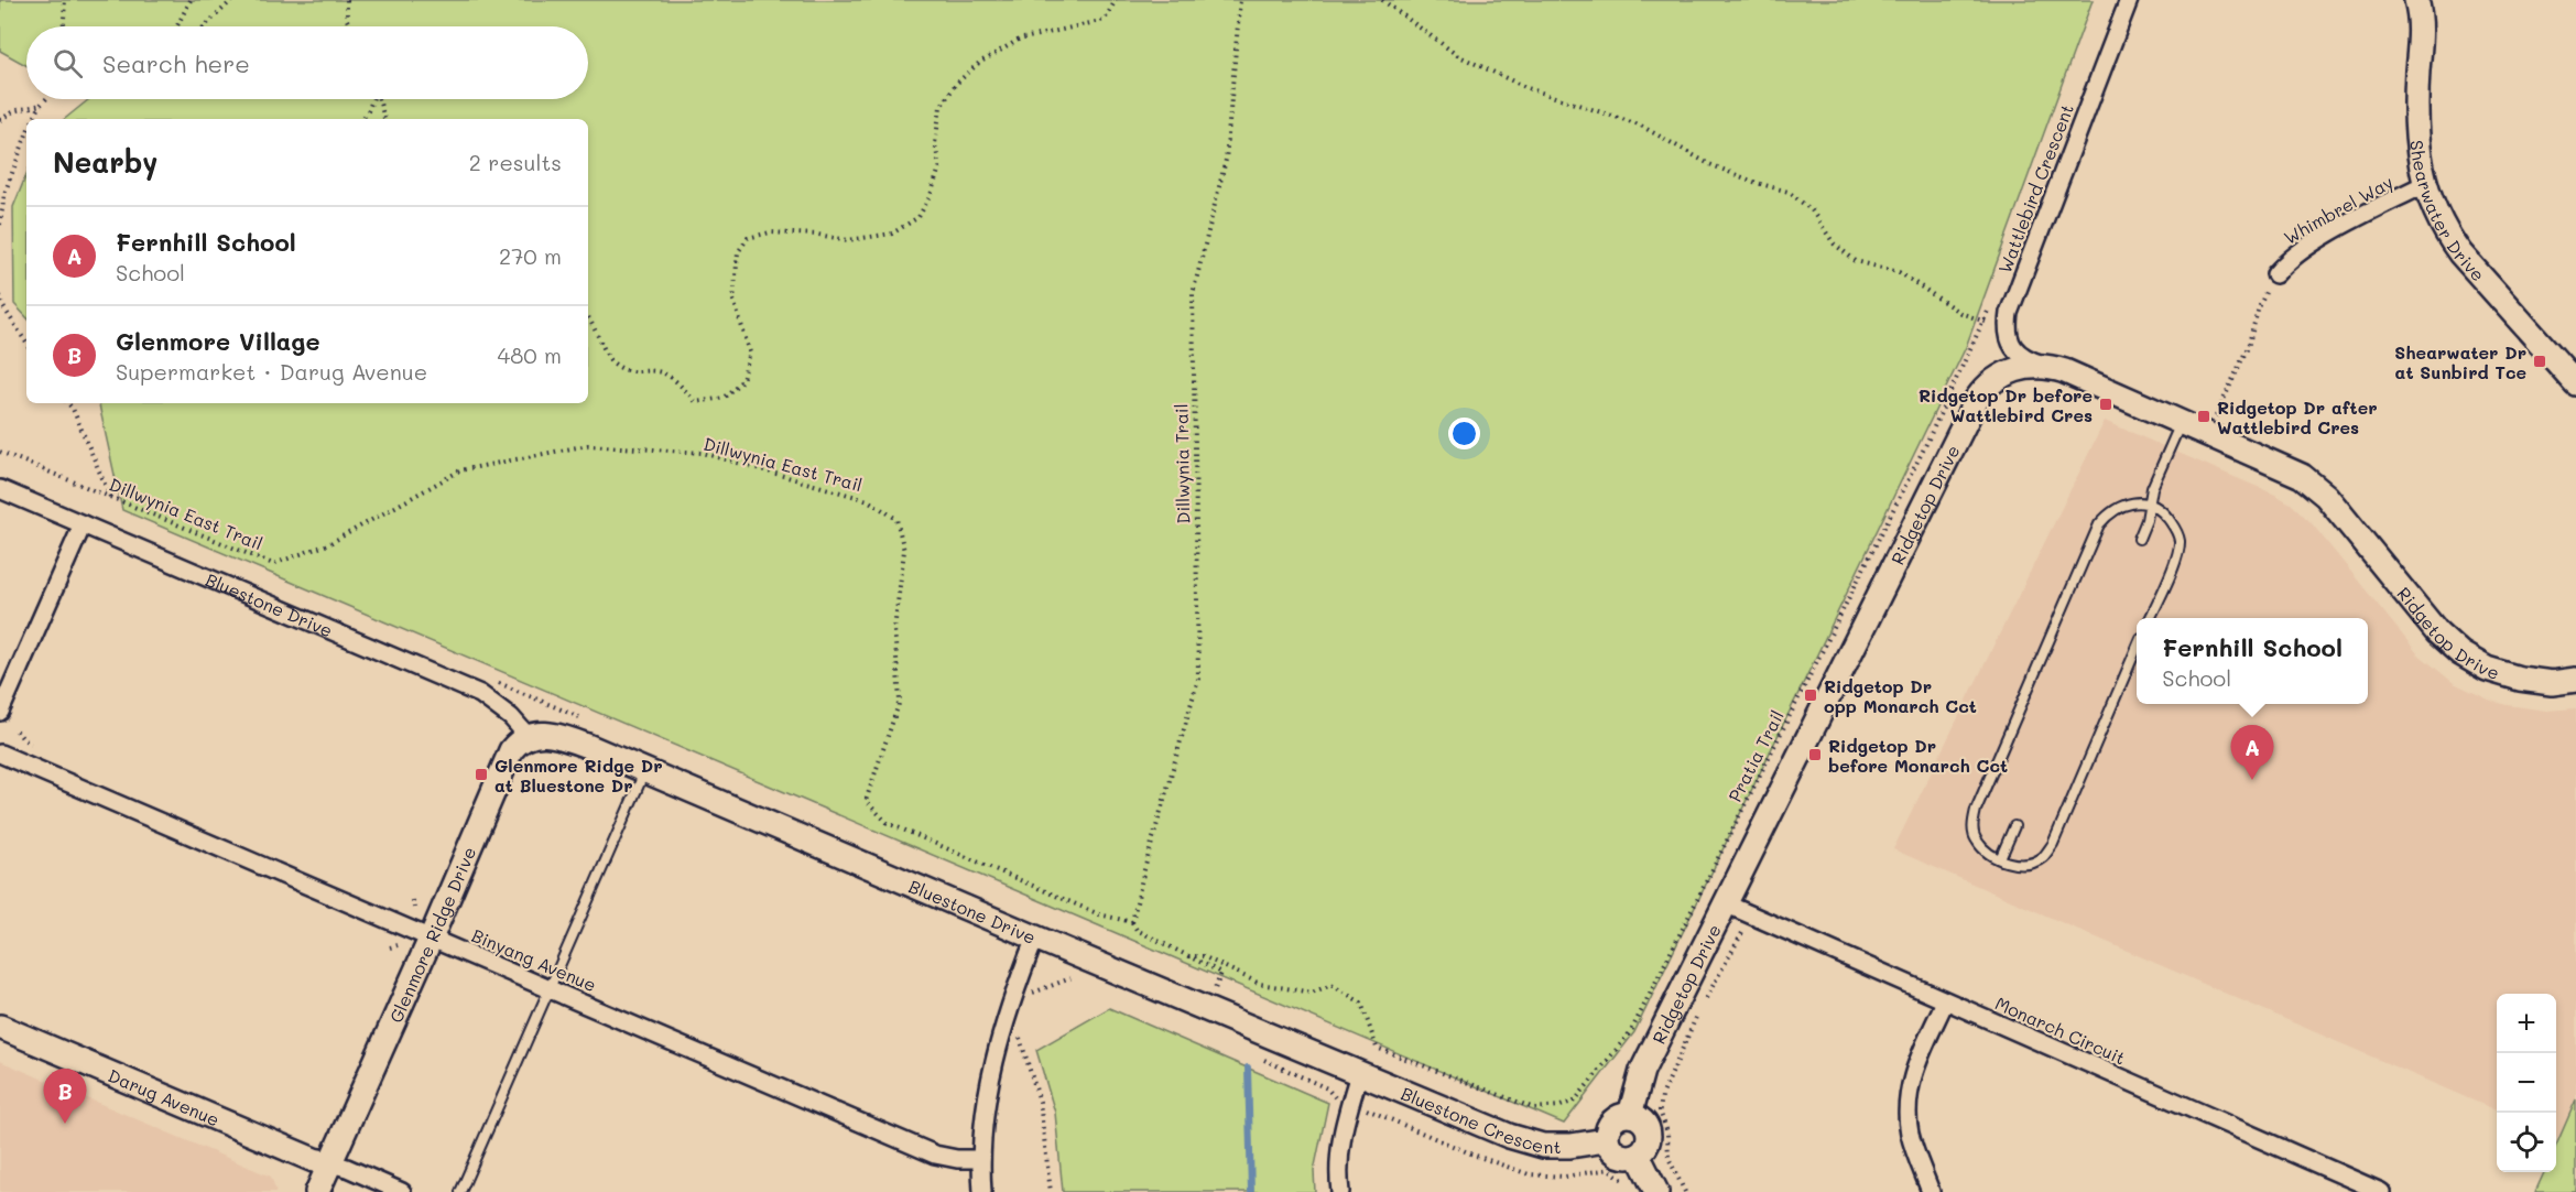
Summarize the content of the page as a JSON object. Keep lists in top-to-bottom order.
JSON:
{
  "streets": {
    "street": [
      "Wattlebird Crescent",
      "Shearwater Drive",
      "Whimbrel Way",
      "Ridgetop Drive",
      "Bluestone Drive",
      "Glenmore Ridge Drive",
      "Binyang Avenue",
      "Monarch Circuit",
      "Darug Avenue",
      "Bluestone Crescent"
    ],
    "path": ["Dillwynia East Trail", "Dillwynia Trail", "Pratia Trail"]
  },
  "crossings": [
    ["Wattlebird Crescent", "Ridgetop Drive"],
    ["Shearwater Drive", "Whimbrel Way"],
    ["Dillwynia East Trail", "Dillwynia Trail"],
    ["Ridgetop Drive", "Monarch Circuit"],
    ["Ridgetop Drive", "Bluestone Crescent"],
    ["Bluestone Drive", "Glenmore Ridge Drive"],
    ["Bluestone Drive", "Bluestone Crescent"],
    ["Glenmore Ridge Drive", "Binyang Avenue"],
    ["Glenmore Ridge Drive", "Darug Avenue"]
  ],
  "places": {
    "transit": [
      "Shearwater Dr at Sunbird Tce",
      "Ridgetop Dr before Wattlebird Cres",
      "Ridgetop Dr after Wattlebird Cres",
      "Ridgetop Dr opp Monarch Cct",
      "Ridgetop Dr before Monarch Cct",
      "Glenmore Ridge Dr at Bluestone Dr"
    ]
  },
  "page": {
    "search": "Search here",
    "heading": ["Nearby", "2 results"],
    "list": [
      {
        "mark": "A",
        "name": "Fernhill School",
        "note": "School",
        "value": "270 m"
      },
      {
        "mark": "B",
        "name": "Glenmore Village",
        "note": "Supermarket · Darug Avenue",
        "value": "480 m"
      }
    ],
    "popup": ["Fernhill School", "School"],
    "pins": ["A", "B"],
    "map_buttons": ["+", "−"]
  }
}
